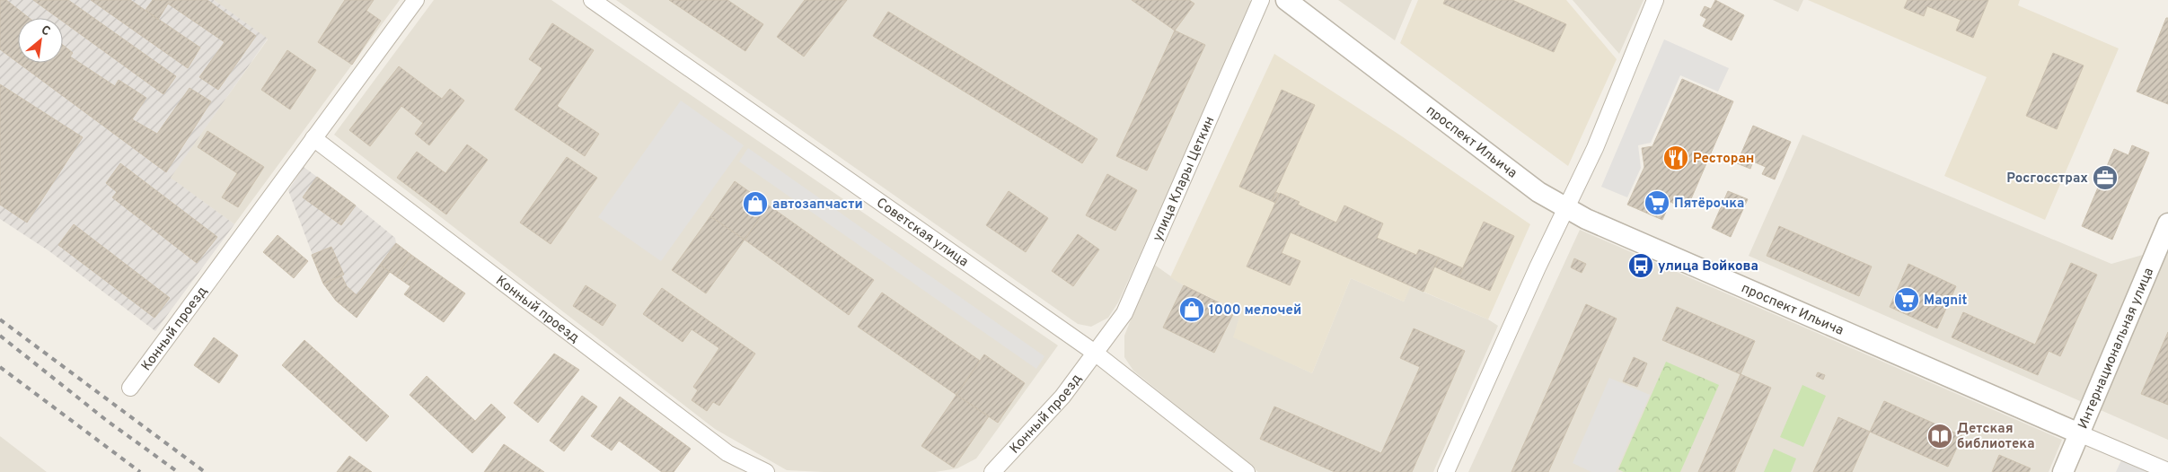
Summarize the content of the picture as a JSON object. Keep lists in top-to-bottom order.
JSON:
{
  "streets": {
    "street": [
      "проспект Ильича",
      "улица Клары Цеткин",
      "Советская улица",
      "Конный проезд",
      "Интернациональная улица"
    ]
  },
  "crossings": [
    ["проспект Ильича", "Интернациональная улица"],
    ["улица Клары Цеткин", "Советская улица"],
    ["улица Клары Цеткин", "Конный проезд"],
    ["Советская улица", "Конный проезд"]
  ],
  "places": {
    "restaurant": ["Ресторан"],
    "office": ["Росгосстрах"],
    "supermarket": ["Пятёрочка", "Magnit"],
    "shop": ["автозапчасти", "1000 мелочей"],
    "bus stop": ["улица Войкова"],
    "library": ["Детская библиотека"]
  },
  "north": "top right"
}
